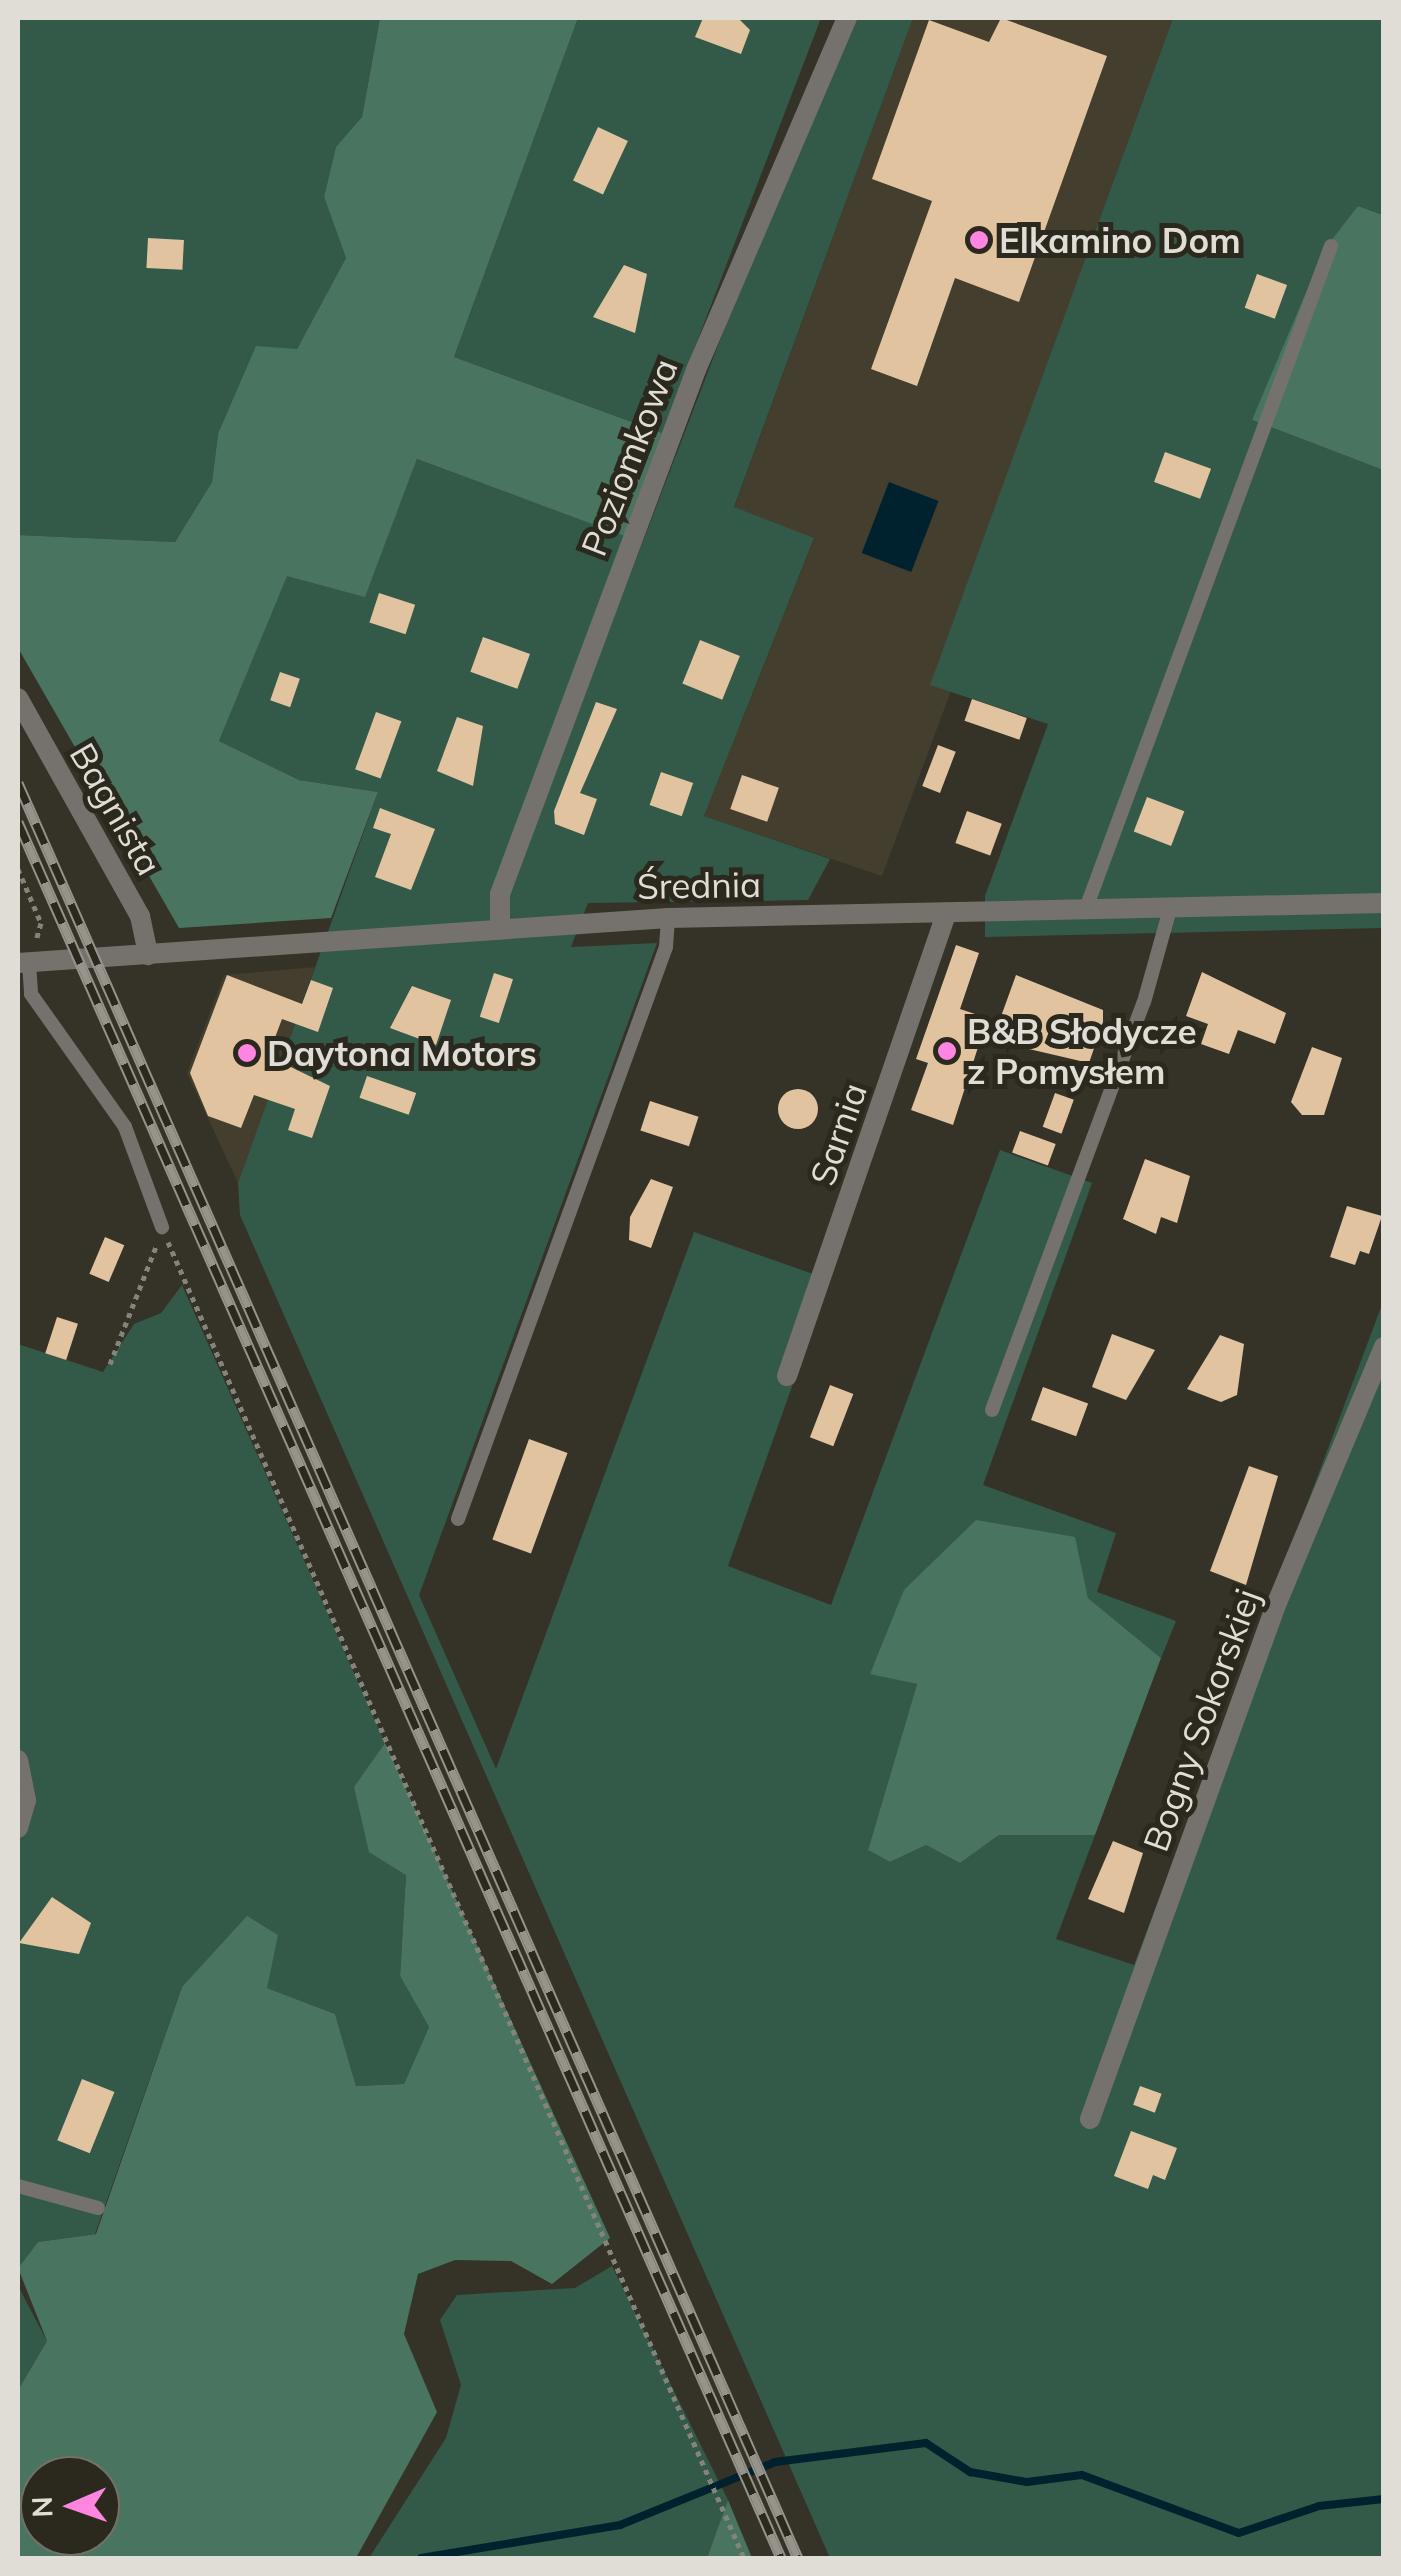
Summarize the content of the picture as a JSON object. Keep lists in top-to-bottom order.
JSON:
{
  "streets": {
    "street": [
      "Poziomkowa",
      "Bagnista",
      "Średnia",
      "Sarnia",
      "Bogny Sokorskiej"
    ]
  },
  "crossings": [
    ["Poziomkowa", "Średnia"],
    ["Bagnista", "Średnia"],
    ["Średnia", "Sarnia"]
  ],
  "places": ["Elkamino Dom", "B&B Słodycze z Pomysłem", "Daytona Motors"],
  "north": "left"
}
